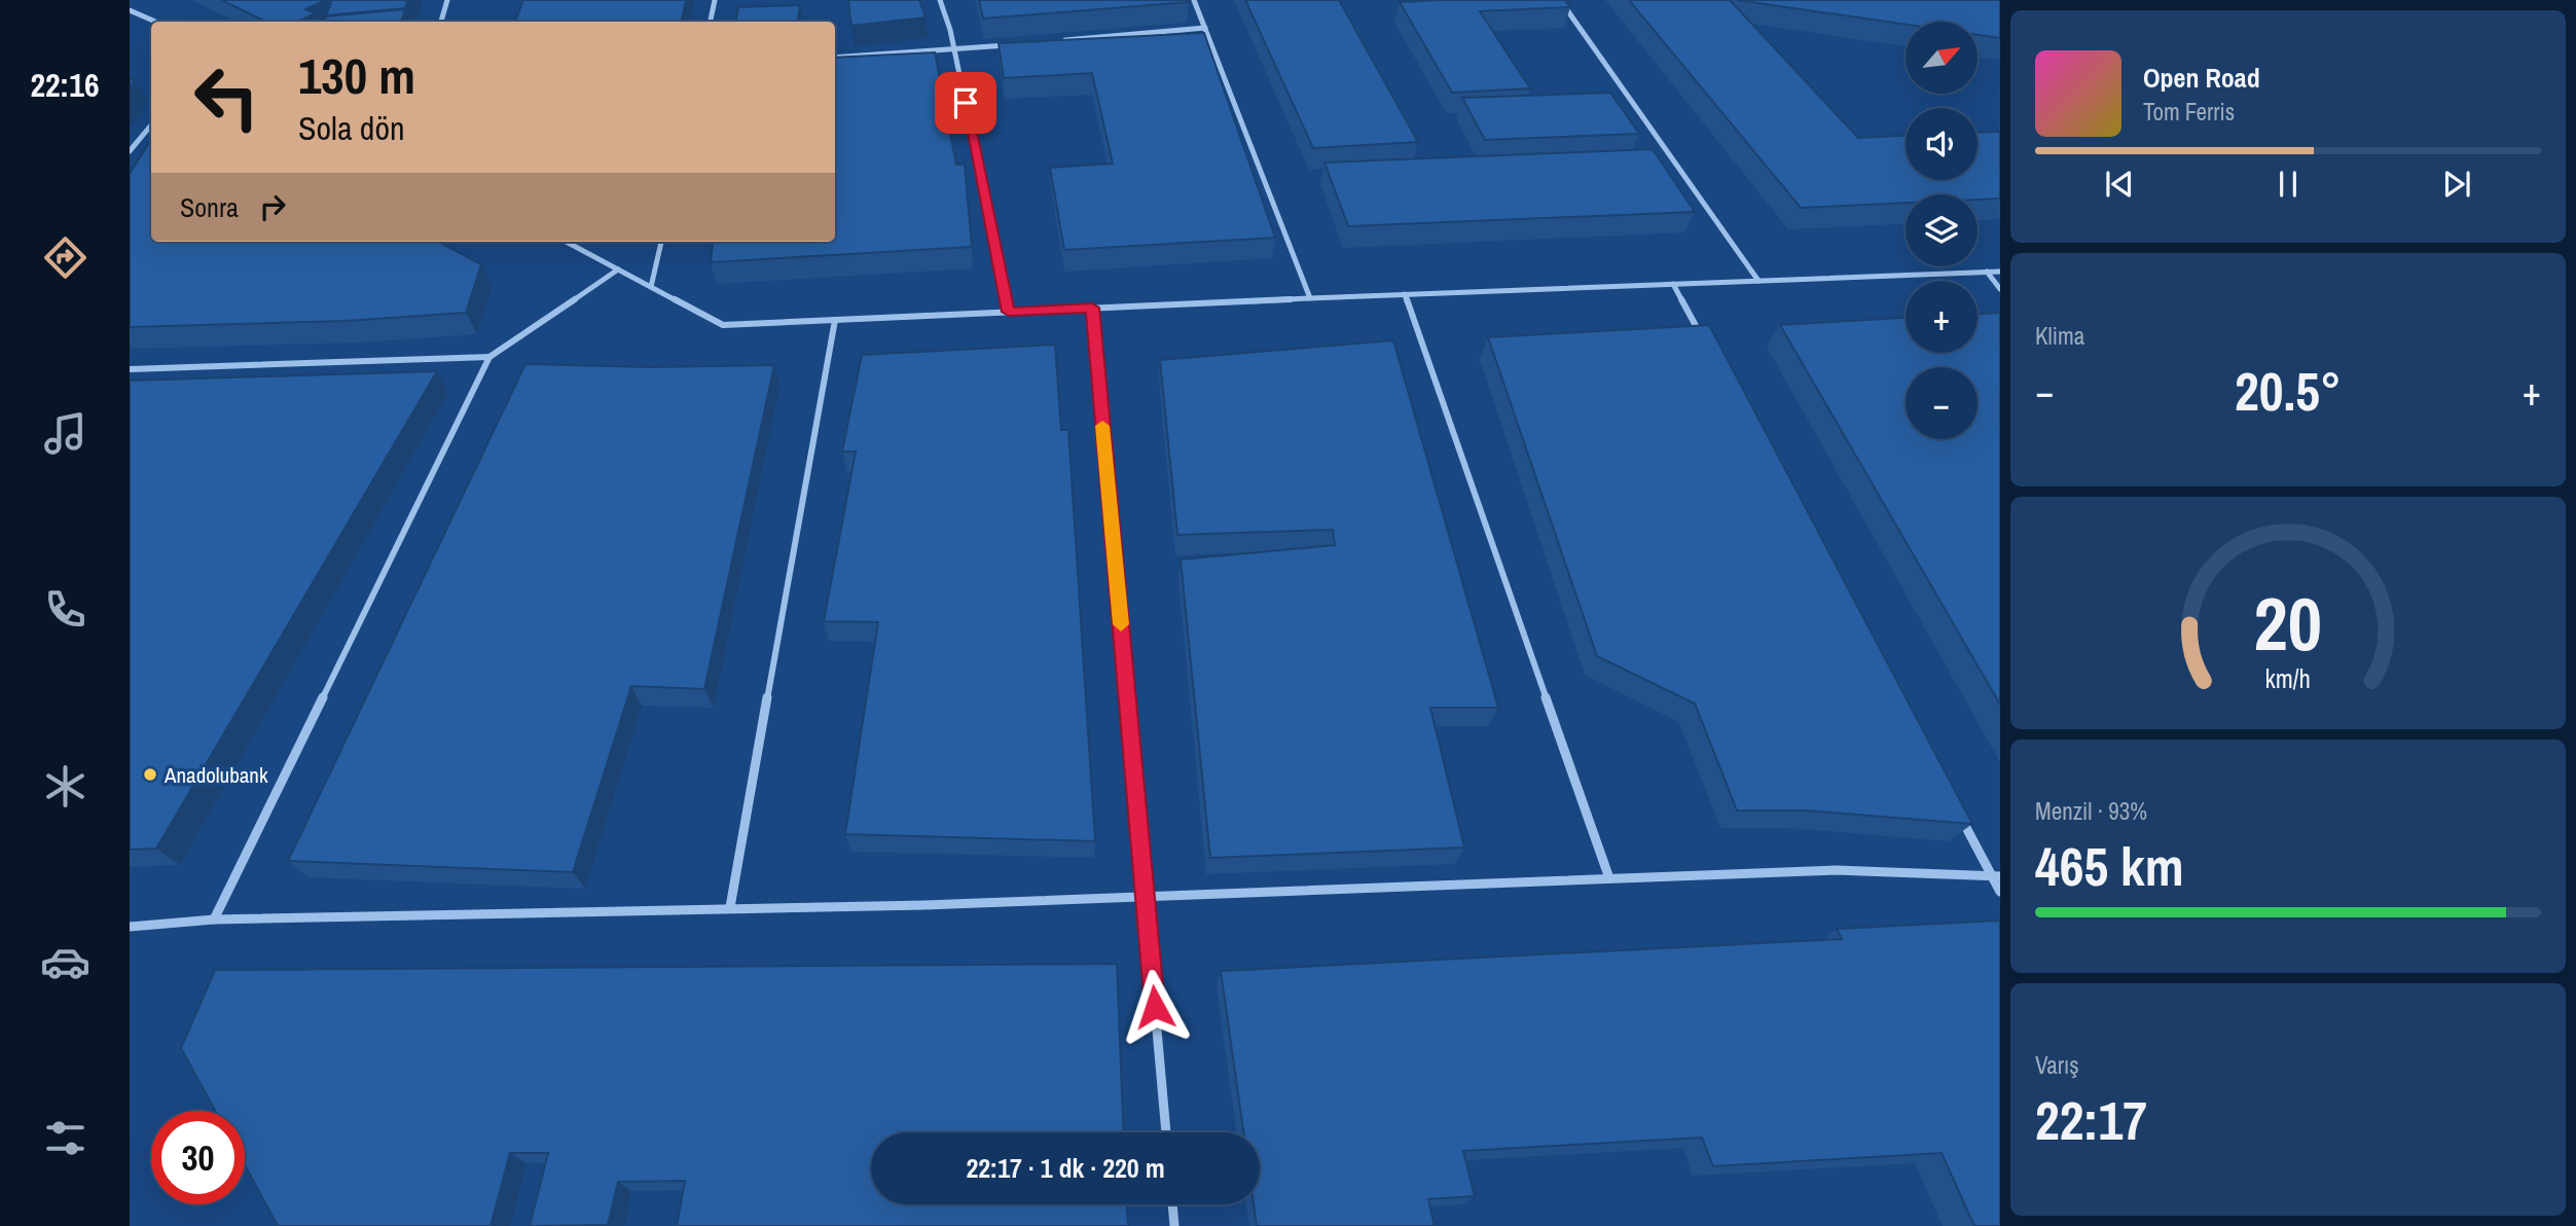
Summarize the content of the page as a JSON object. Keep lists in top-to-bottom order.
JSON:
{
  "places": ["Anadolubank"],
  "north": "top right",
  "page": {
    "tabs": "22:16",
    "map_buttons": ["+", "−"],
    "turn": ["130 m", "Sola dön"],
    "song": ["Open Road", "Tom Ferris"],
    "then": "Sonra",
    "tile": [
      "Klima",
      ["Menzil · 93%", "465 km"],
      ["Varış", "22:17"]
    ],
    "heat": ["−", "20.5°", "+"],
    "limit": "30",
    "trip": "22:17 · 1 dk · 220 m",
    "gauge": ["20", "km/h"]
  }
}
